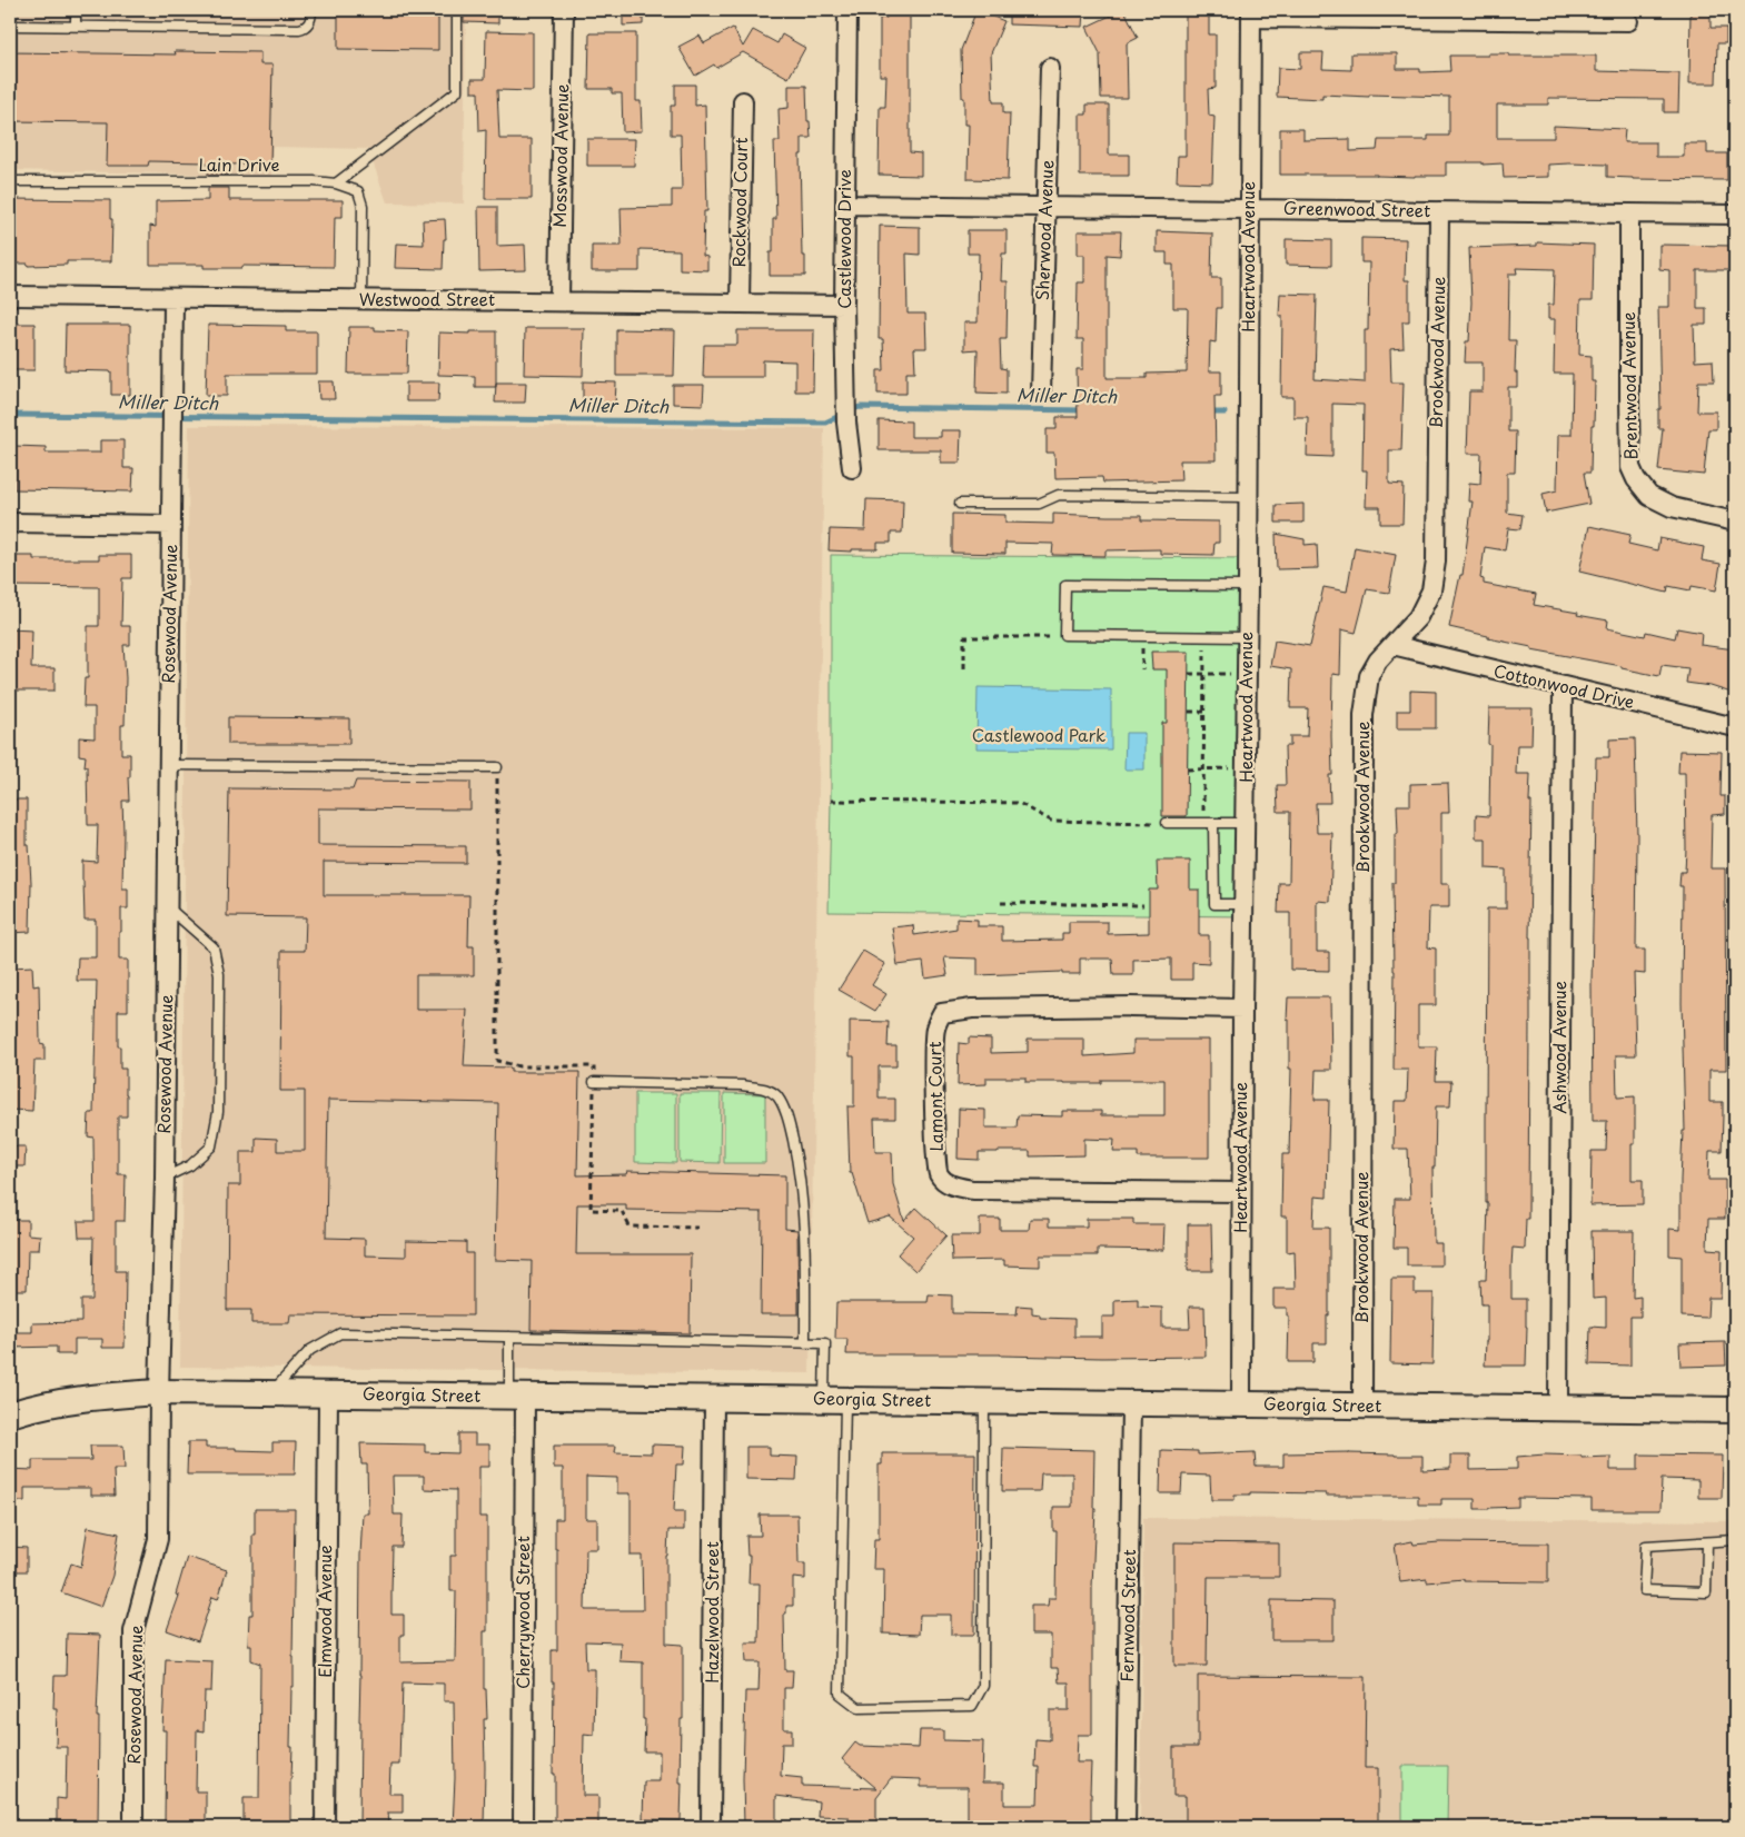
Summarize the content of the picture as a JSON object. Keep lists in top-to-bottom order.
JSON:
{
  "streets": {
    "main road": ["Georgia Street"],
    "street": [
      "Mosswood Avenue",
      "Rockwood Court",
      "Greenwood Street",
      "Sherwood Avenue",
      "Castlewood Drive",
      "Heartwood Avenue",
      "Westwood Street",
      "Brookwood Avenue",
      "Brentwood Avenue",
      "Rosewood Avenue",
      "Cottonwood Drive",
      "Ashwood Avenue",
      "Lamont Court",
      "Elmwood Avenue",
      "Cherrywood Street",
      "Hazelwood Street",
      "Fernwood Street"
    ],
    "lane": ["Lain Drive"]
  },
  "crossings": [
    ["Mosswood Avenue", "Westwood Street"],
    ["Lain Drive", "Westwood Street"],
    ["Rockwood Court", "Westwood Street"],
    ["Greenwood Street", "Sherwood Avenue"],
    ["Greenwood Street", "Castlewood Drive"],
    ["Greenwood Street", "Heartwood Avenue"],
    ["Greenwood Street", "Brookwood Avenue"],
    ["Greenwood Street", "Brentwood Avenue"],
    ["Castlewood Drive", "Westwood Street"],
    ["Heartwood Avenue", "Lamont Court"],
    ["Heartwood Avenue", "Georgia Street"],
    ["Westwood Street", "Rosewood Avenue"],
    ["Brookwood Avenue", "Cottonwood Drive"],
    ["Brookwood Avenue", "Georgia Street"],
    ["Rosewood Avenue", "Georgia Street"],
    ["Cottonwood Drive", "Ashwood Avenue"],
    ["Ashwood Avenue", "Georgia Street"],
    ["Georgia Street", "Elmwood Avenue"],
    ["Georgia Street", "Cherrywood Street"],
    ["Georgia Street", "Hazelwood Street"],
    ["Georgia Street", "Fernwood Street"]
  ],
  "water": ["Miller Ditch"],
  "parks": ["Castlewood Park"]
}
